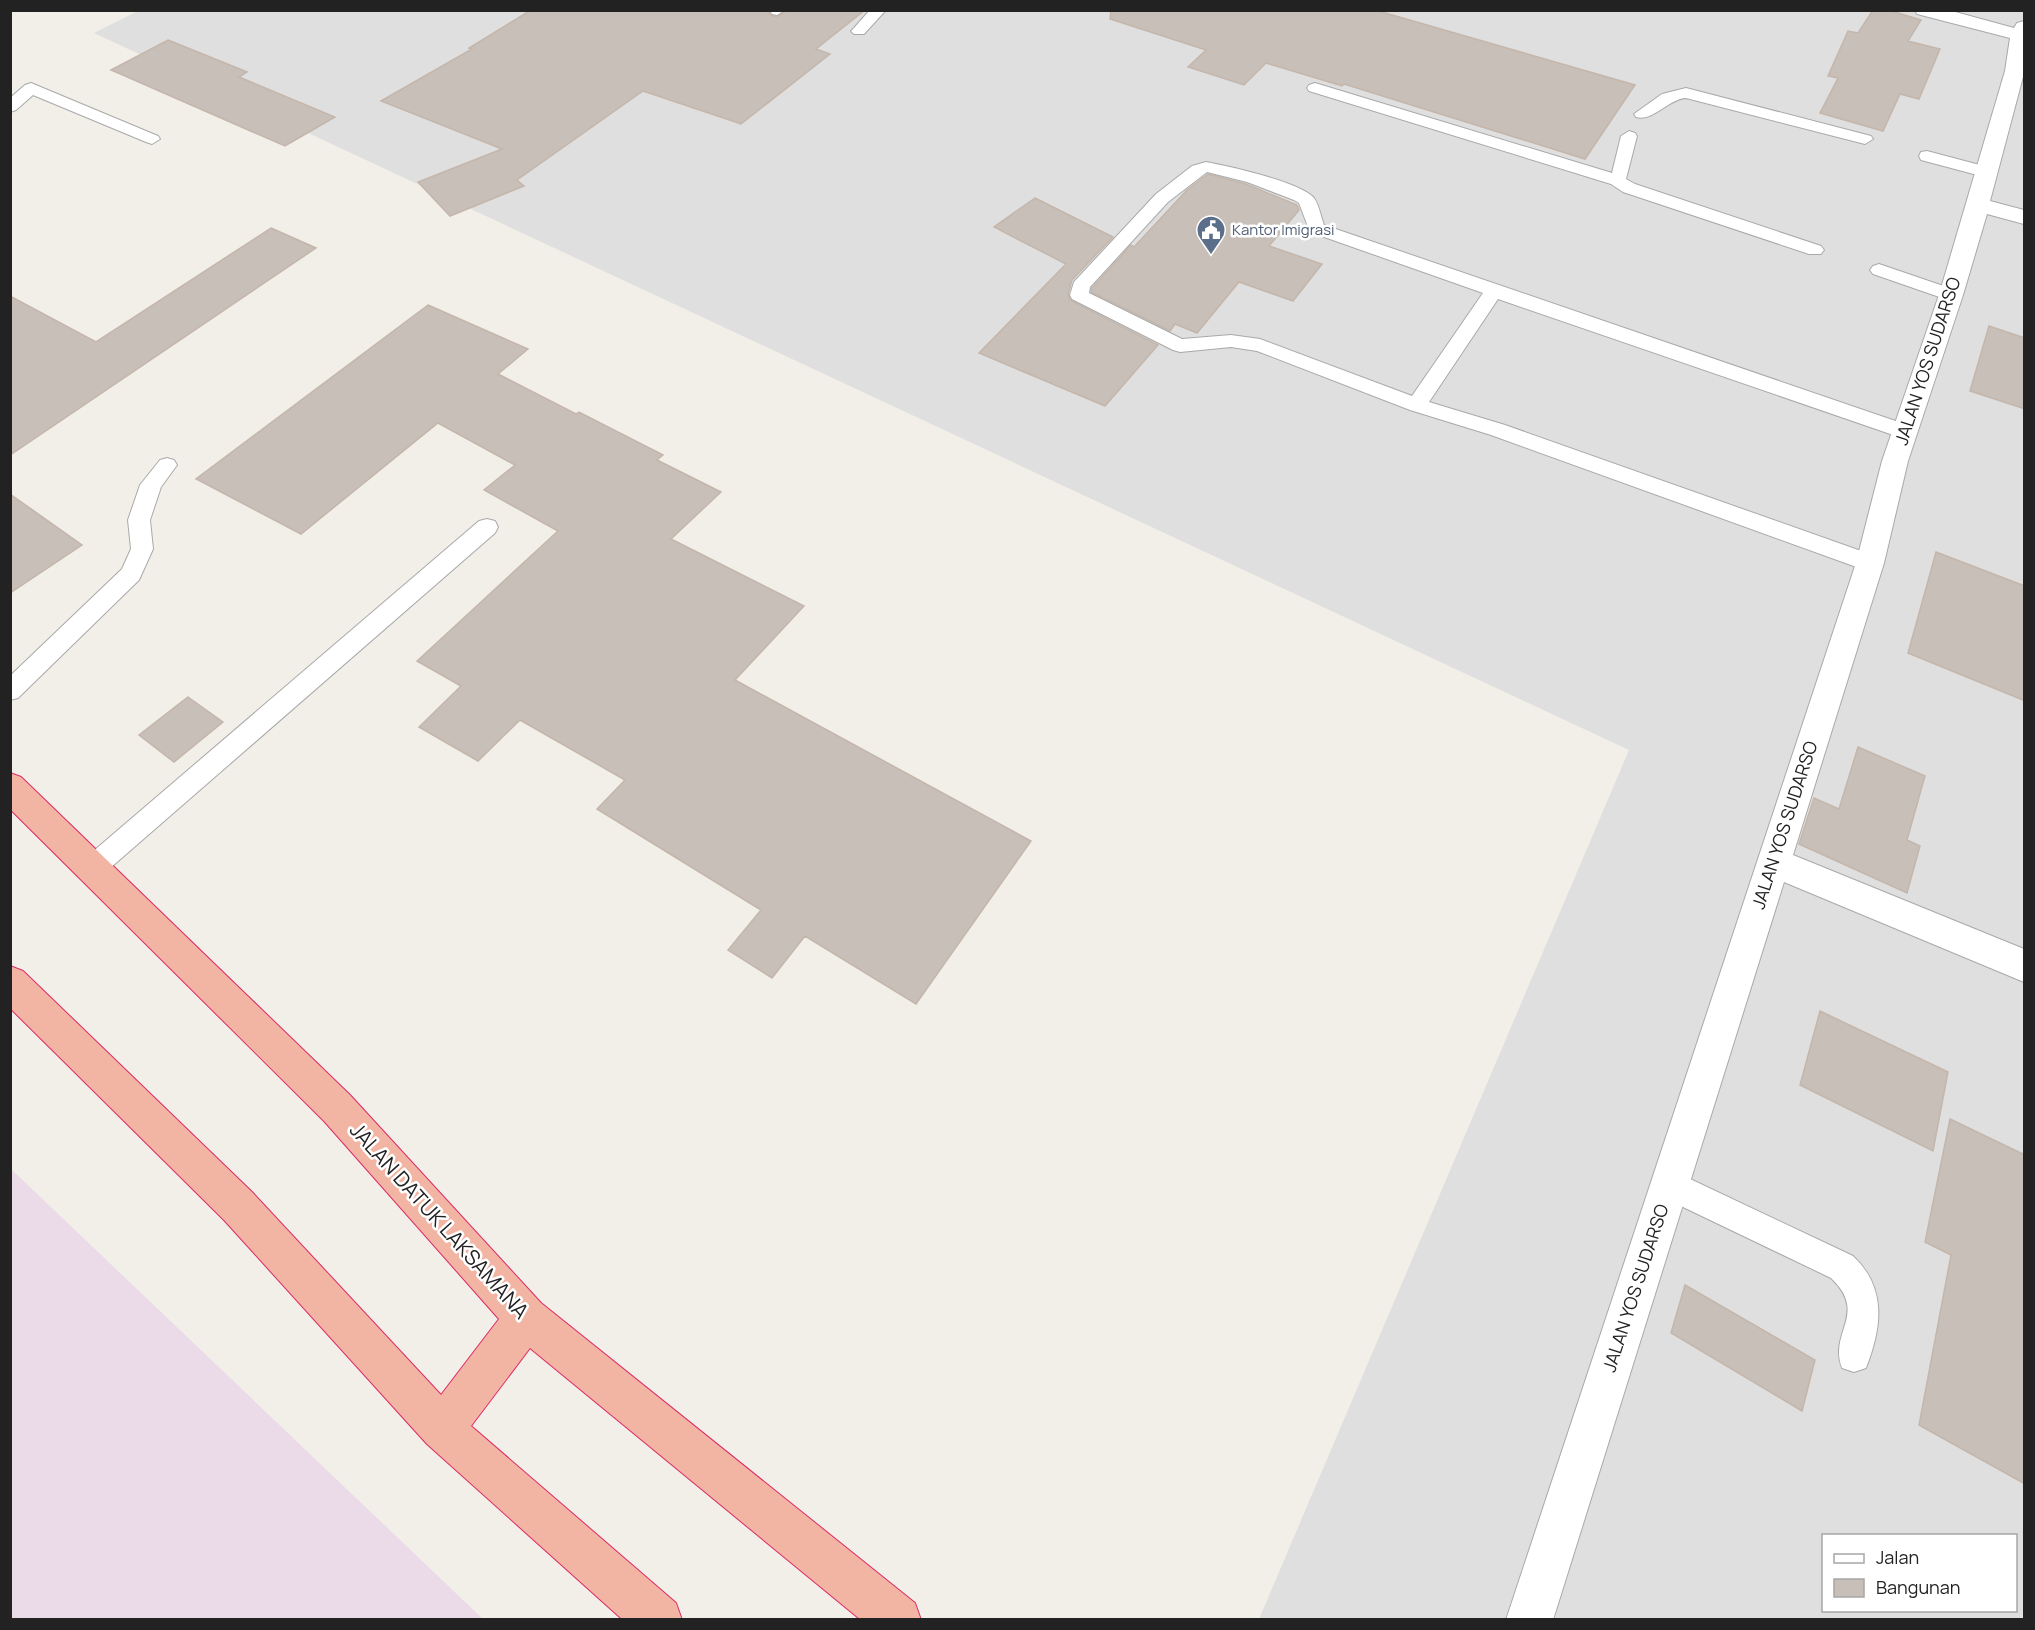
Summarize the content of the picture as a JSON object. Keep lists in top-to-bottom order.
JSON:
{
  "streets": {
    "highway": ["JALAN DATUK LAKSAMANA"],
    "street": ["JALAN YOS SUDARSO"]
  },
  "places": {
    "public building": ["Kantor Imigrasi"]
  },
  "legend": ["Jalan", "Bangunan"]
}
